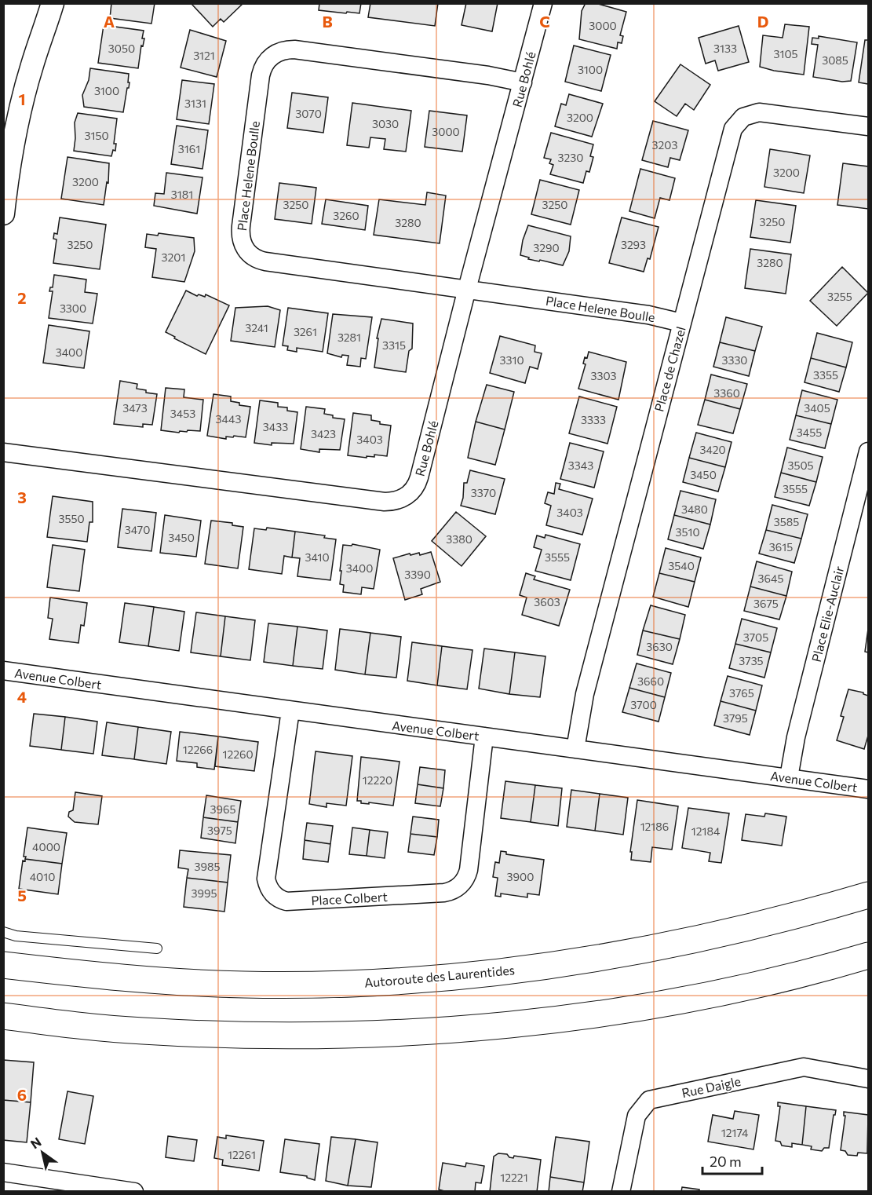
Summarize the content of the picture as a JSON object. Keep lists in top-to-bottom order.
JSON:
{
  "streets": {
    "highway": ["Autoroute des Laurentides"],
    "street": [
      "Rue Bohlé",
      "Place Helene Boulle",
      "Place de Chazel",
      "Place Elie-Auclair",
      "Avenue Colbert",
      "Place Colbert",
      "Rue Daigle"
    ]
  },
  "crossings": [
    ["Rue Bohlé", "Place Helene Boulle"],
    ["Place Helene Boulle", "Place de Chazel"],
    ["Place de Chazel", "Avenue Colbert"],
    ["Place Elie-Auclair", "Avenue Colbert"],
    ["Avenue Colbert", "Place Colbert"]
  ],
  "house_numbers": [
    "3000",
    "3050",
    "3133",
    "3105",
    "3121",
    "3085",
    "3100",
    "3100",
    "3131",
    "3070",
    "3200",
    "3030",
    "3000",
    "3150",
    "3203",
    "3161",
    "3230",
    "3200",
    "3200",
    "3181",
    "3250",
    "3250",
    "3260",
    "3250",
    "3280",
    "3250",
    "3293",
    "3290",
    "3201",
    "3280",
    "3255",
    "3300",
    "3241",
    "3261",
    "3281",
    "3315",
    "3400",
    "3310",
    "3330",
    "3355",
    "3303",
    "3360",
    "3473",
    "3405",
    "3453",
    "3443",
    "3333",
    "3433",
    "3455",
    "3423",
    "3403",
    "3420",
    "3343",
    "3505",
    "3450",
    "3555",
    "3370",
    "3480",
    "3403",
    "3550",
    "3585",
    "3470",
    "3510",
    "3450",
    "3380",
    "3615",
    "3410",
    "3555",
    "3540",
    "3400",
    "3390",
    "3645",
    "3603",
    "3675",
    "3705",
    "3630",
    "3735",
    "3660",
    "3765",
    "3700",
    "3795",
    "12266",
    "12260",
    "12220",
    "3965",
    "12186",
    "3975",
    "12184",
    "4000",
    "3985",
    "4010",
    "3900",
    "3995",
    "12174",
    "12261",
    "12221"
  ],
  "scale_bar": "20 m",
  "north": "top left",
  "grid": {
    "columns": [
      "A",
      "B",
      "C",
      "D"
    ],
    "rows": [
      "1",
      "2",
      "3",
      "4",
      "5",
      "6"
    ]
  }
}
